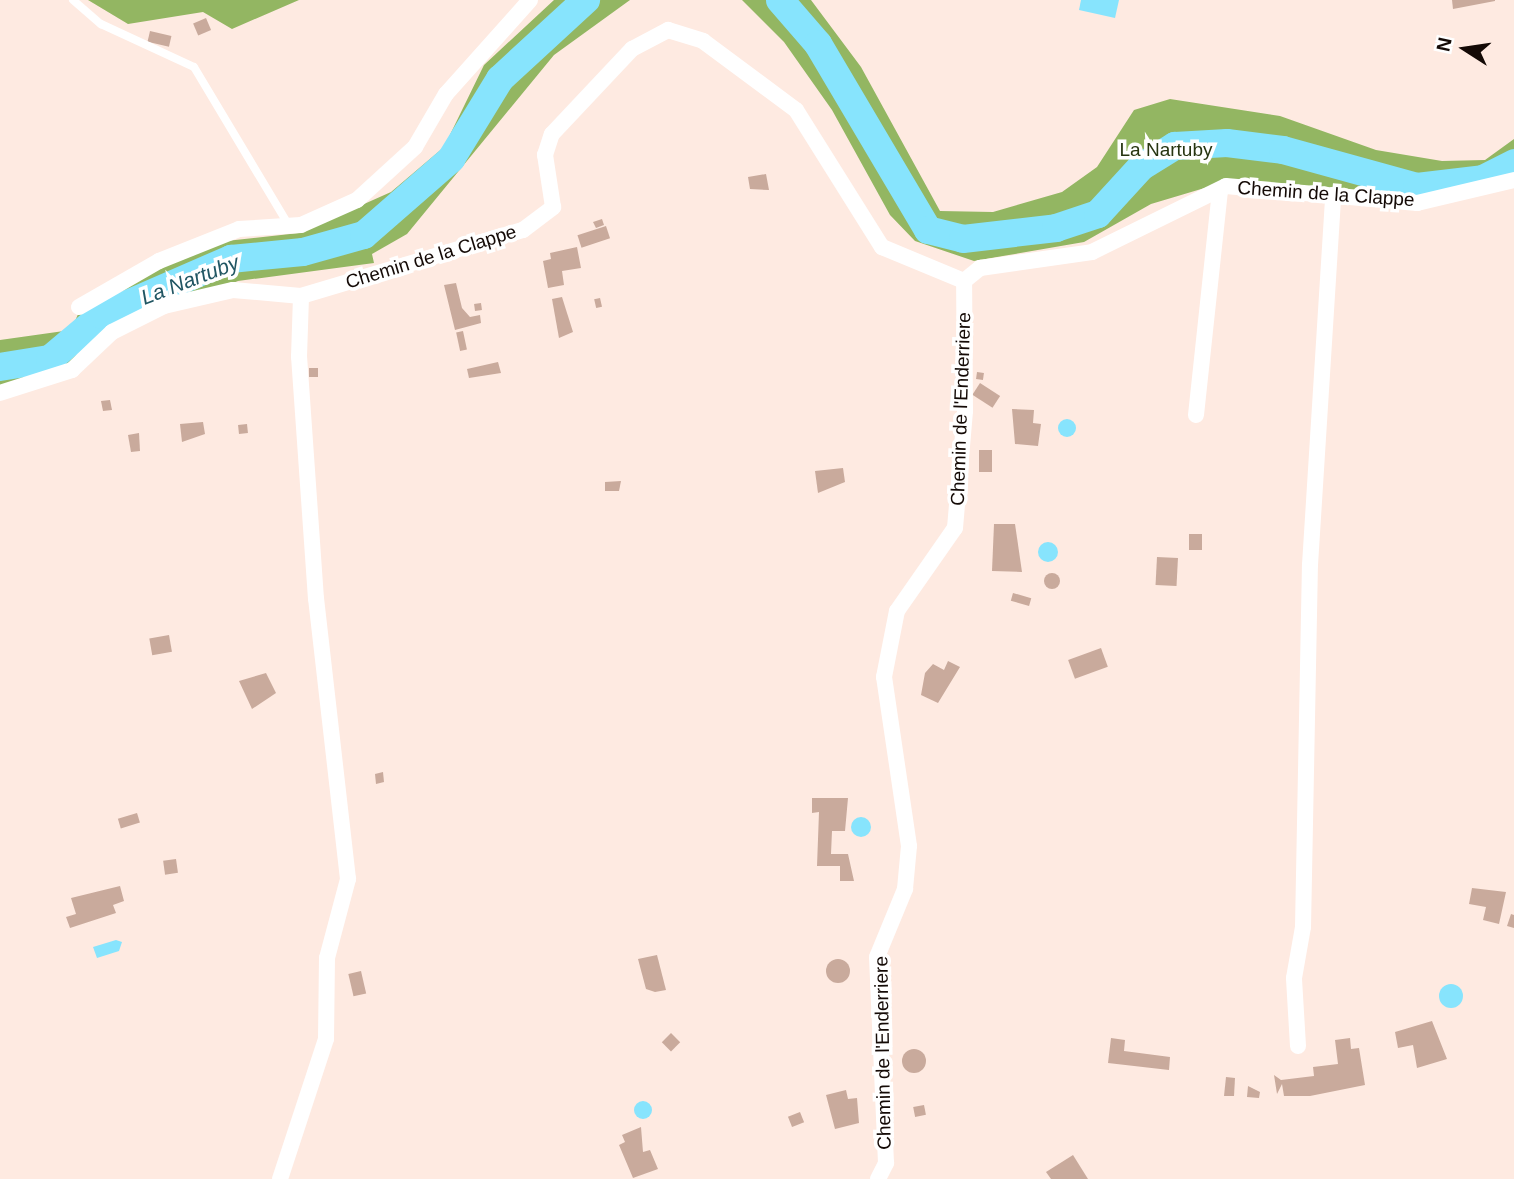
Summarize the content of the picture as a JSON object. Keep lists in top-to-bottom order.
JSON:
{
  "streets": {
    "street": ["Chemin de la Clappe", "Chemin de l'Enderriere"]
  },
  "crossings": [
    ["Chemin de la Clappe", "Chemin de l'Enderriere"]
  ],
  "water": ["La Nartuby"],
  "parks": ["La Nartuby"],
  "north": "left"
}
